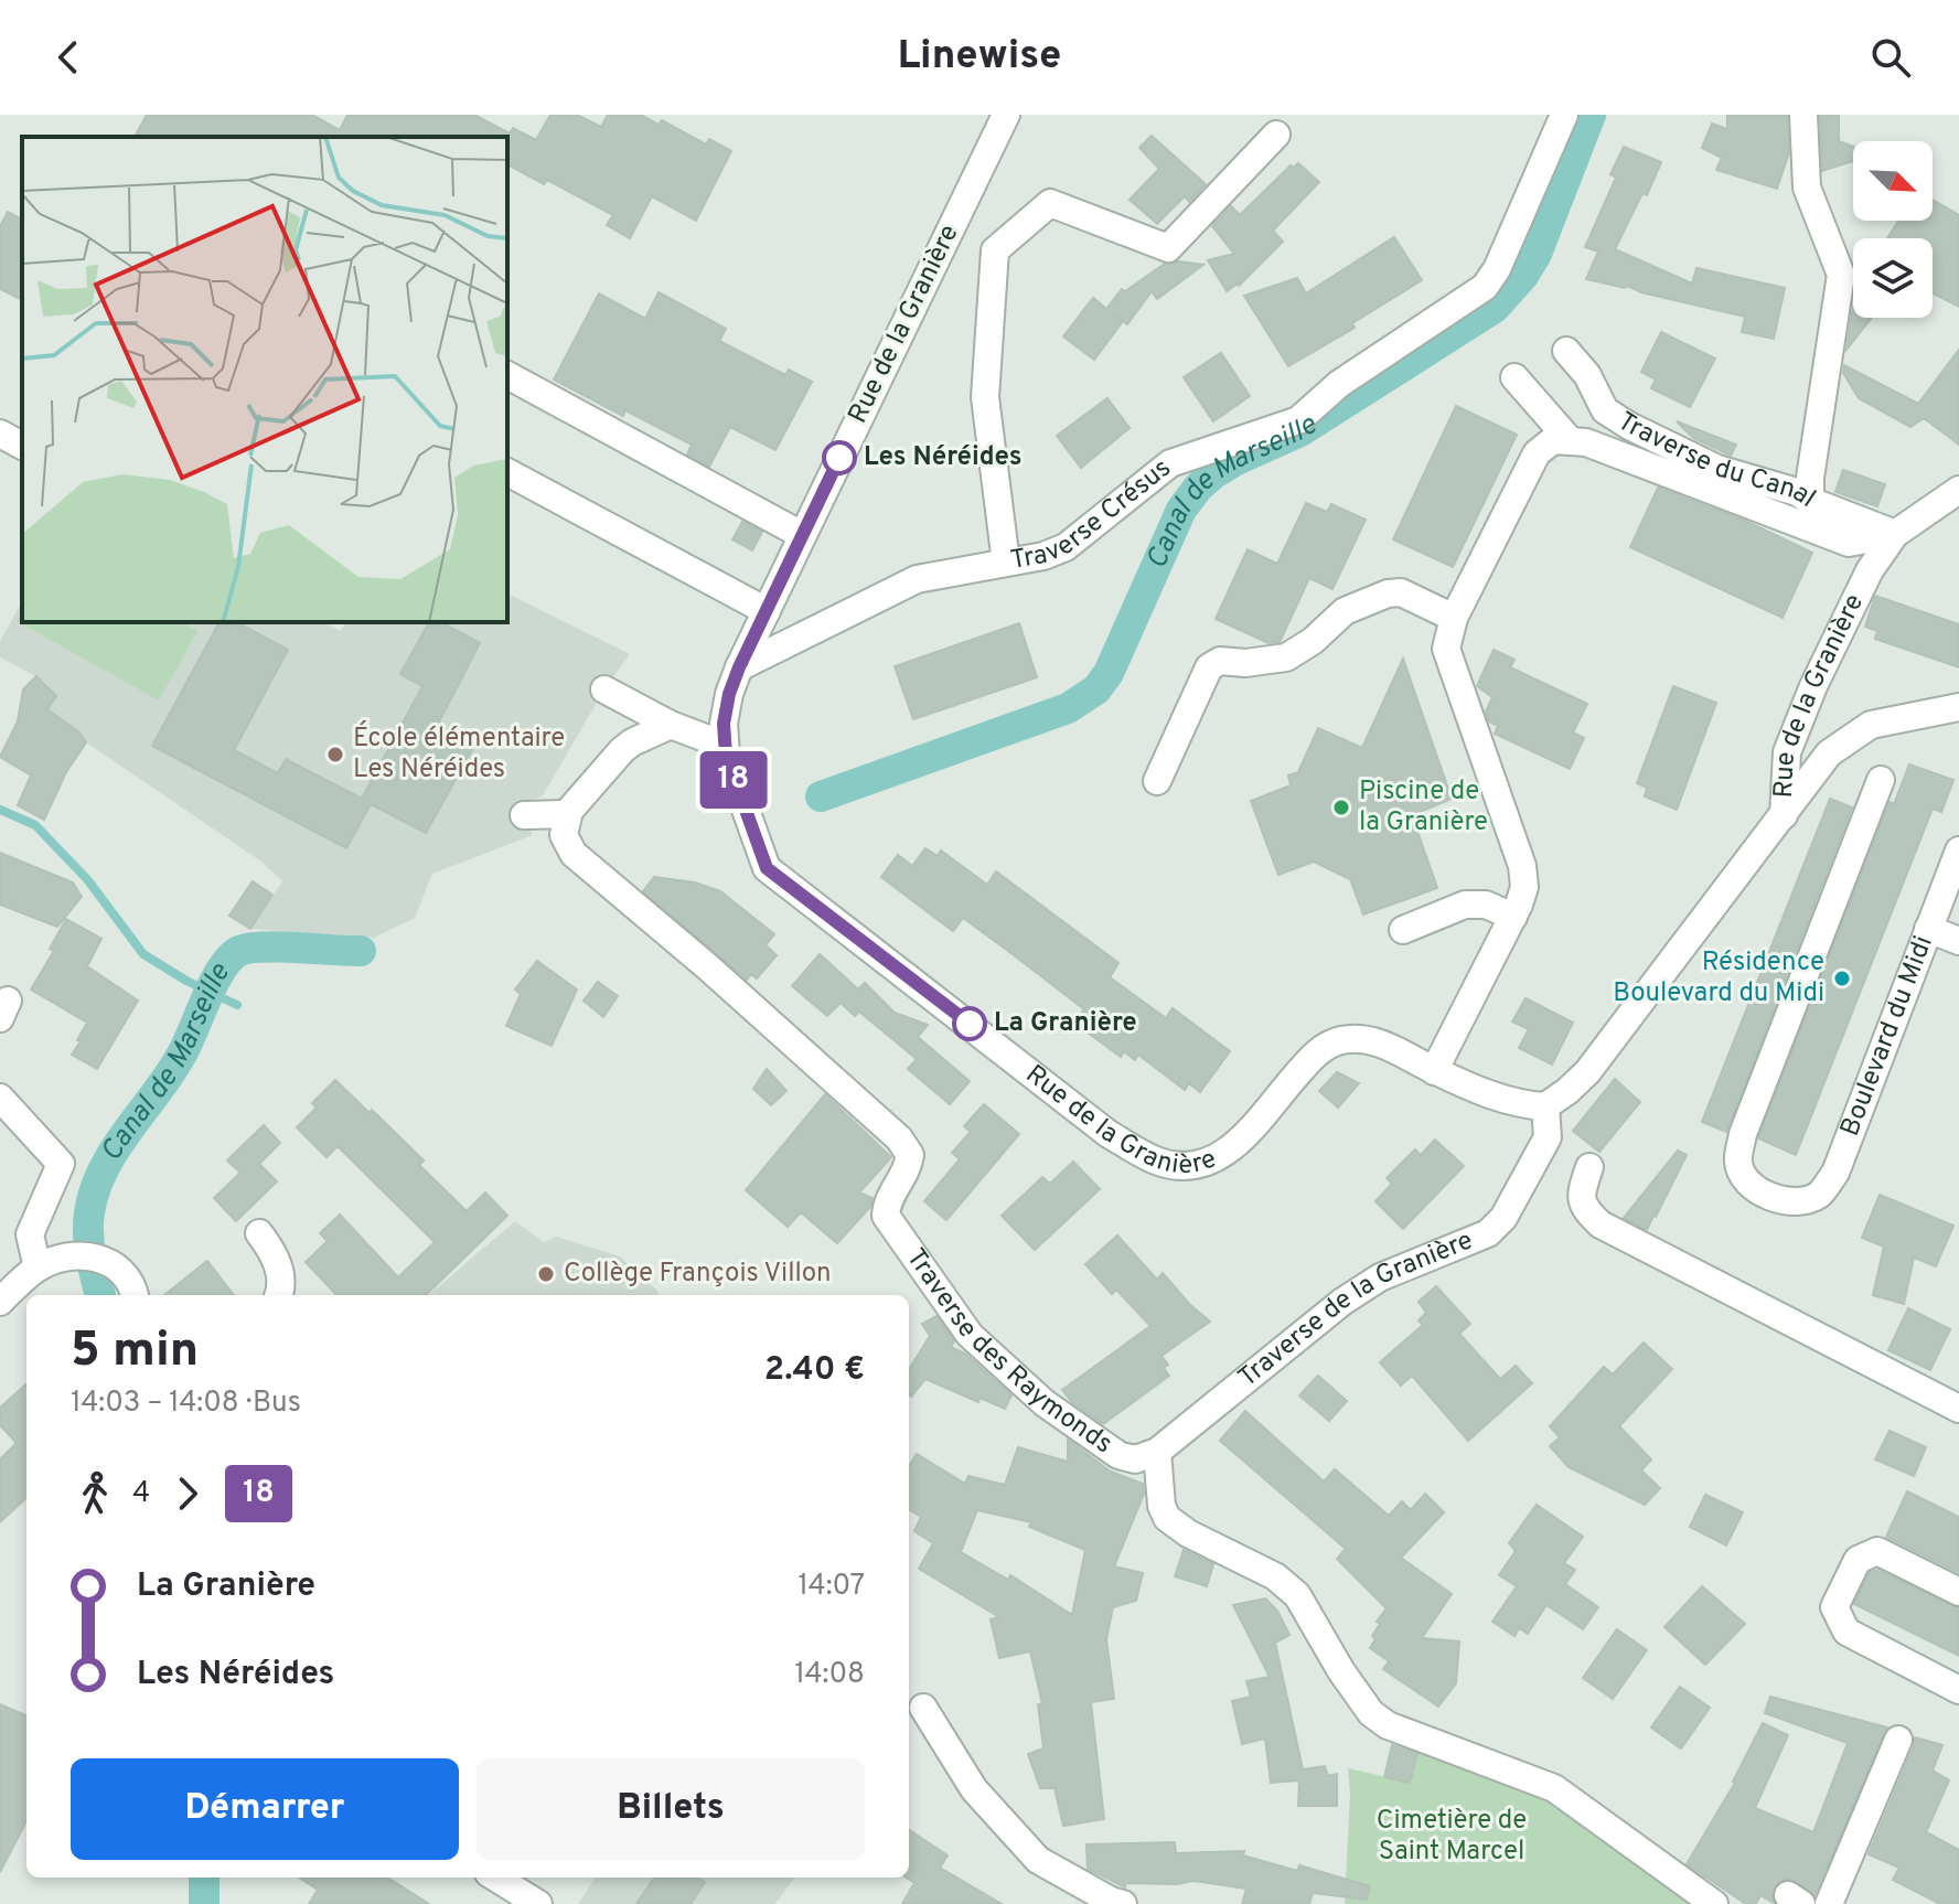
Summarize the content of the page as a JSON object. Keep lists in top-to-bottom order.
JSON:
{
  "streets": {
    "street": [
      "Rue de la Granière",
      "Traverse du Canal",
      "Traverse Crésus",
      "Boulevard du Midi",
      "Traverse de la Granière",
      "Traverse des Raymonds"
    ]
  },
  "crossings": [
    ["Rue de la Granière", "Traverse du Canal"],
    ["Rue de la Granière", "Traverse Crésus"],
    ["Rue de la Granière", "Traverse de la Granière"],
    ["Traverse de la Granière", "Traverse des Raymonds"]
  ],
  "water": ["Canal de Marseille"],
  "parks": ["Cimetière de Saint Marcel"],
  "places": [
    "Les Néréides",
    "École élémentaire Les Néréides",
    "Piscine de la Granière",
    "Résidence Boulevard du Midi",
    "La Granière",
    "Collège François Villon"
  ],
  "lines": ["bus line 18"],
  "north": "bottom right",
  "page": {
    "header": "Linewise",
    "on_map": "18",
    "heading": ["5 min", "14:03 – 14:08 · Bus", "2.40 €"],
    "legs": ["4", "18"],
    "list": [
      {
        "name": "La Granière",
        "value": "14:07"
      },
      {
        "name": "Les Néréides",
        "value": "14:08"
      }
    ],
    "buttons": ["Démarrer", "Billets"]
  }
}
